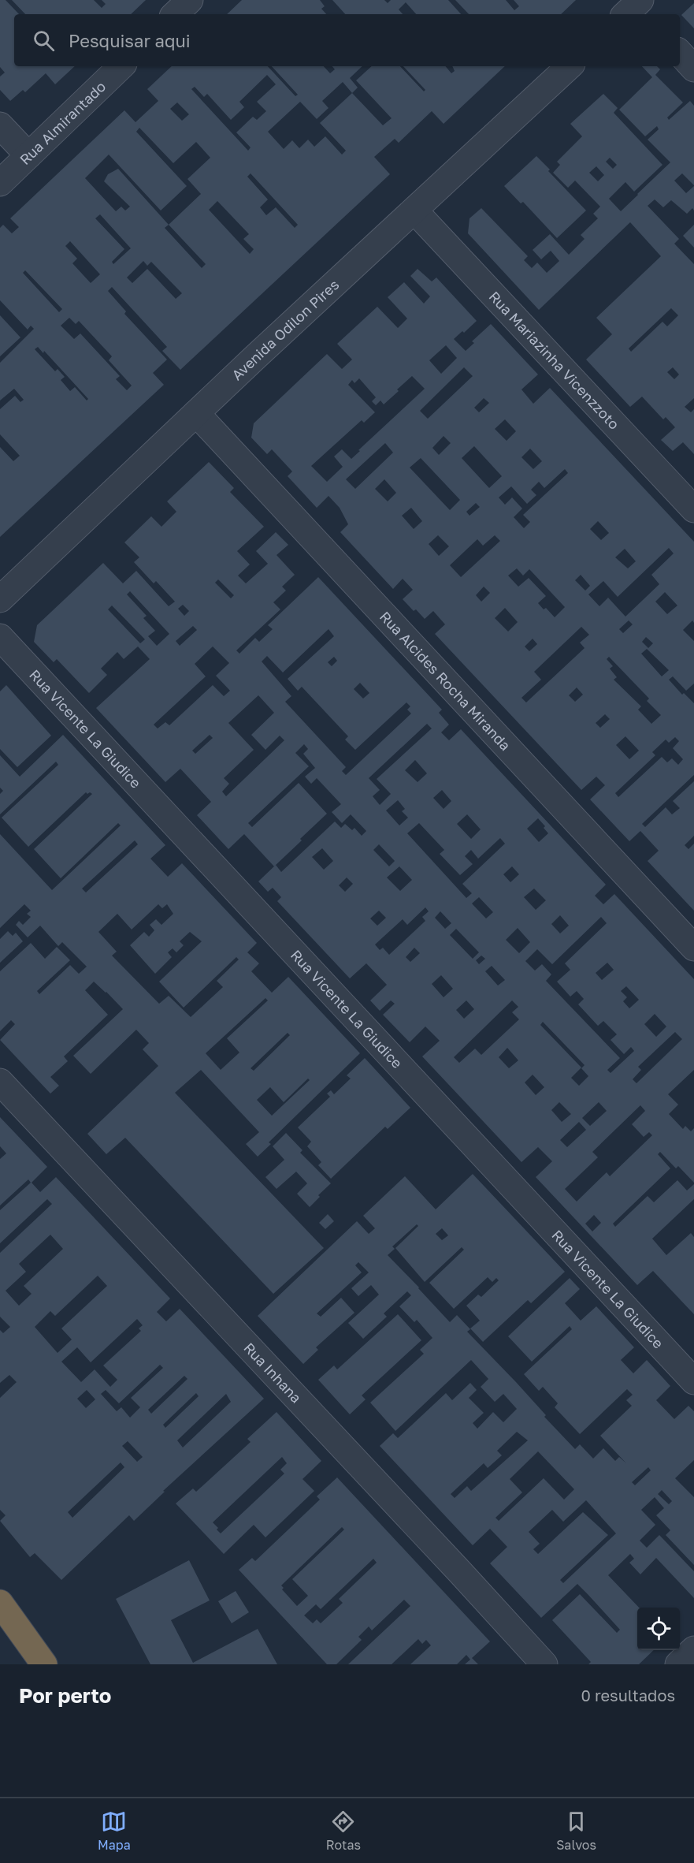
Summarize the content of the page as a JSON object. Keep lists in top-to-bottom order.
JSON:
{
  "streets": {
    "street": [
      "Rua Almirantado",
      "Avenida Odilon Pires",
      "Rua Mariazinha Vicenzzoto",
      "Rua Alcides Rocha Miranda",
      "Rua Vicente La Giudice",
      "Rua Inhana"
    ]
  },
  "crossings": [
    ["Avenida Odilon Pires", "Rua Mariazinha Vicenzzoto"],
    ["Avenida Odilon Pires", "Rua Alcides Rocha Miranda"]
  ],
  "page": {
    "search": "Pesquisar aqui",
    "heading": ["Por perto", "0 resultados"],
    "nav": ["Mapa", "Rotas", "Salvos"]
  }
}
